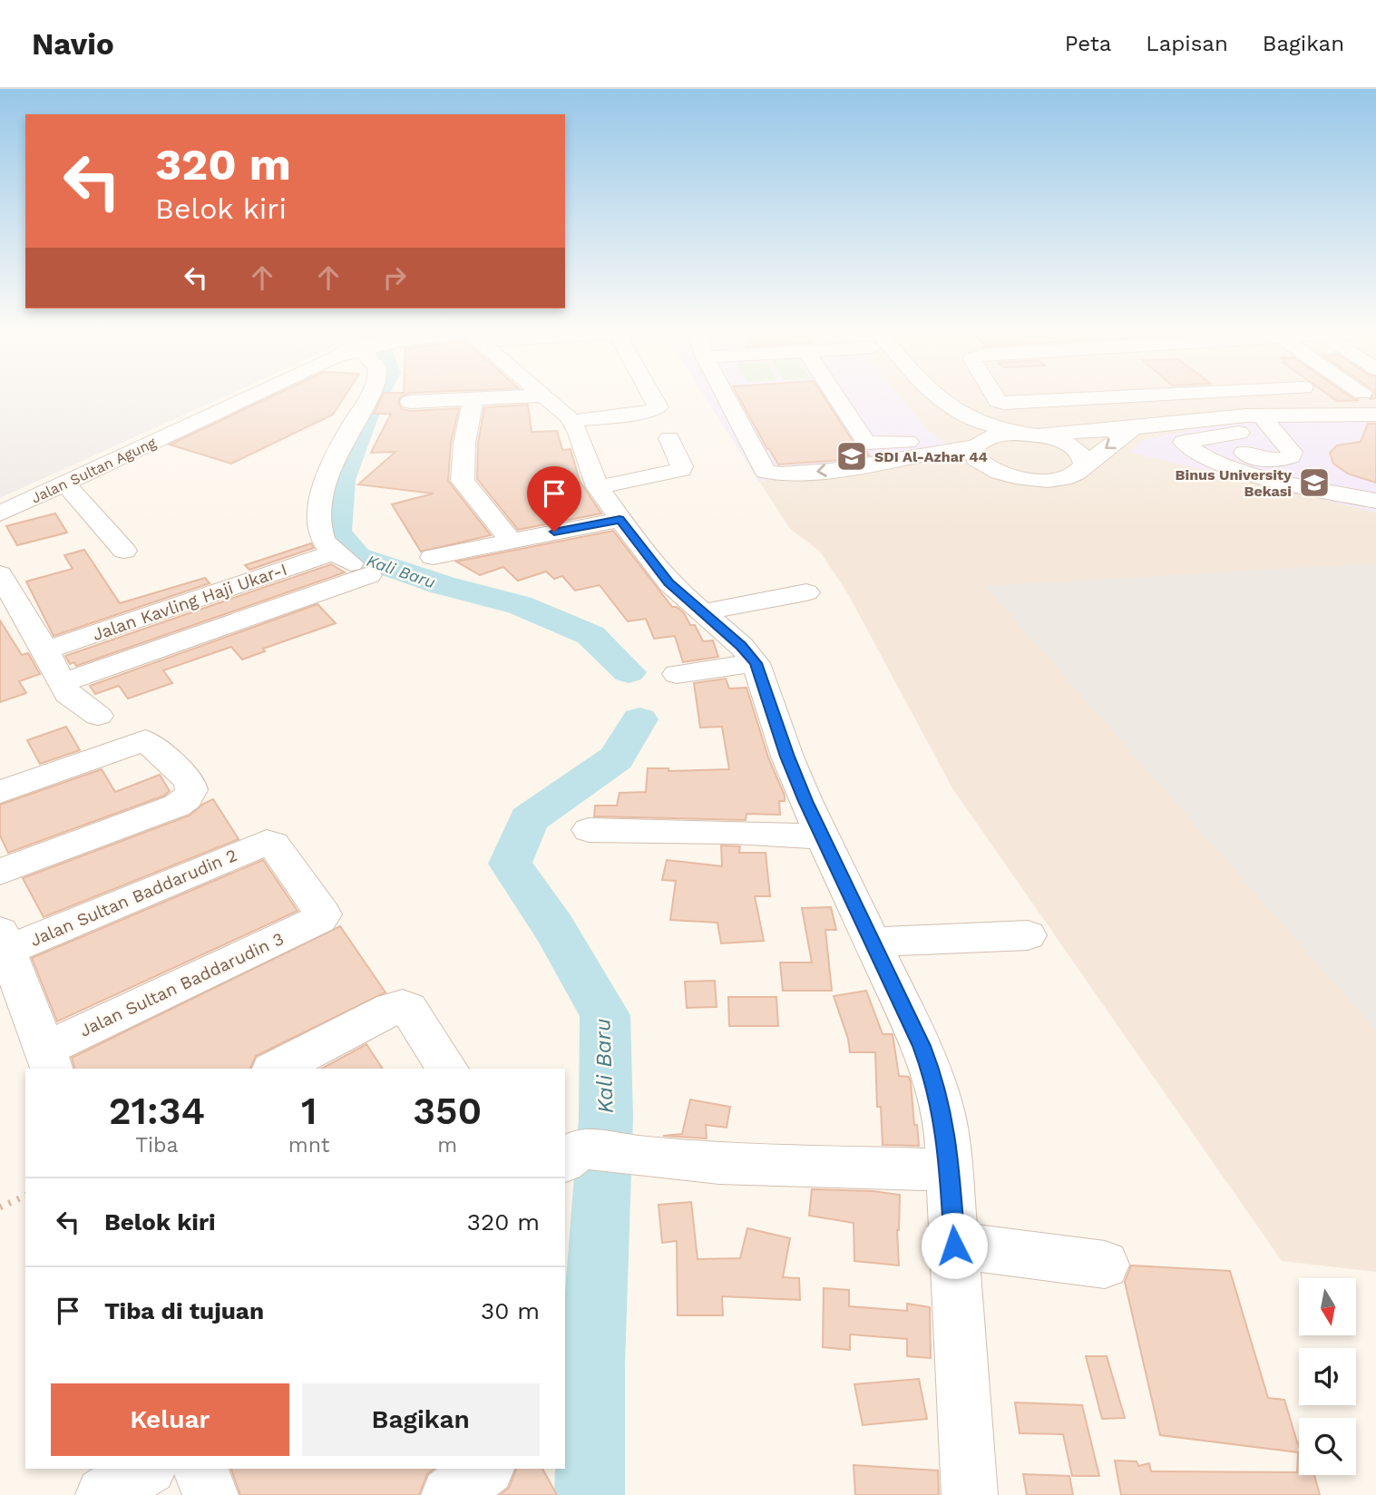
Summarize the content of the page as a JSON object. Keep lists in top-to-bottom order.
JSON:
{
  "streets": {
    "street": [
      "Jalan Sultan Agung",
      "Jalan Kavling Haji Ukar-I",
      "Jalan Sultan Baddarudin 2",
      "Jalan Sultan Baddarudin 3"
    ]
  },
  "crossings": [
    ["Jalan Sultan Baddarudin 2", "Jalan Sultan Baddarudin 3"]
  ],
  "water": ["Kali Baru"],
  "places": {
    "school or university": ["SDI Al-Azhar 44", "Binus University Bekasi"]
  },
  "north": "bottom",
  "page": {
    "header": "Navio",
    "nav": ["Peta", "Lapisan", "Bagikan"],
    "turn": ["320 m", "Belok kiri"],
    "eta": [
      "21:34",
      "Tiba",
      "1",
      "mnt",
      "350",
      "m"
    ],
    "list": [
      {
        "name": "Belok kiri",
        "value": "320 m"
      },
      {
        "name": "Tiba di tujuan",
        "value": "30 m"
      }
    ],
    "buttons": ["Keluar", "Bagikan"]
  }
}
